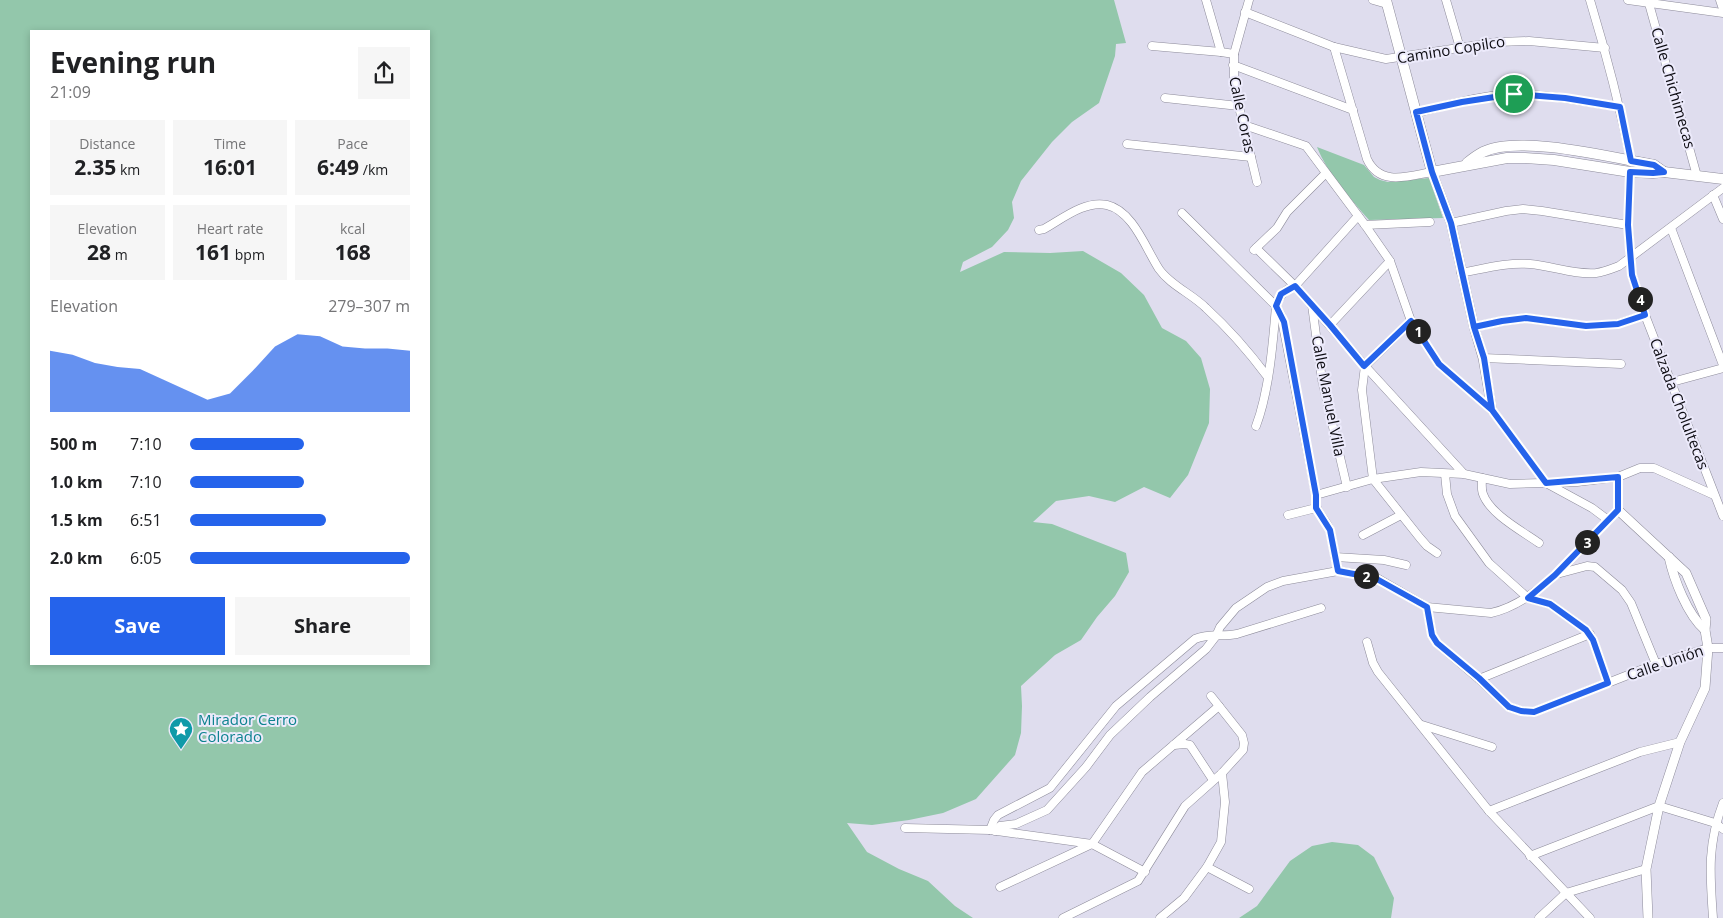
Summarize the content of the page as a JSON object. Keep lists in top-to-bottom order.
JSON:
{
  "streets": {
    "street": [
      "Camino Copilco",
      "Calle Chichimecas",
      "Calle Coras",
      "Calle Manuel Villa",
      "Calzada Cholultecas",
      "Calle Unión"
    ]
  },
  "places": {
    "place": ["Mirador Cerro Colorado"]
  },
  "page": {
    "heading": ["Evening run", "21:09"],
    "stats": [
      ["Distance", "2.35 km"],
      ["Time", "16:01"],
      ["Pace", "6:49 /km"],
      ["Elevation", "28 m"],
      ["Heart rate", "161 bpm"],
      ["kcal", "168"]
    ],
    "chart": ["Elevation", "279–307 m"],
    "pins": [
      "4",
      "1",
      "3",
      "2"
    ],
    "list": [
      {
        "name": "500 m",
        "note": "7:10"
      },
      {
        "name": "1.0 km",
        "note": "7:10"
      },
      {
        "name": "1.5 km",
        "note": "6:51"
      },
      {
        "name": "2.0 km",
        "note": "6:05"
      }
    ],
    "buttons": ["Save", "Share"]
  }
}
